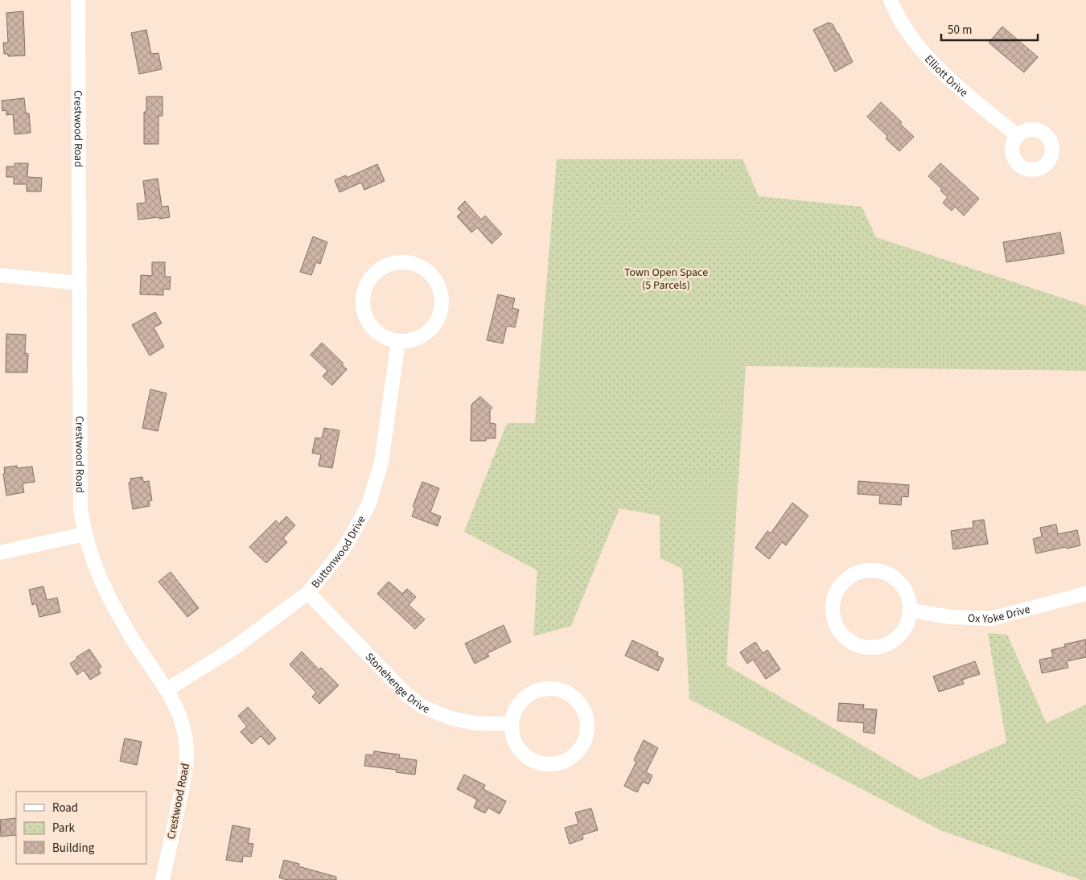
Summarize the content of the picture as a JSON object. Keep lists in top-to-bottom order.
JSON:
{
  "streets": {
    "street": [
      "Elliott Drive",
      "Crestwood Road",
      "Buttonwood Drive",
      "Ox Yoke Drive",
      "Stonehenge Drive"
    ]
  },
  "crossings": [
    ["Crestwood Road", "Buttonwood Drive"],
    ["Buttonwood Drive", "Stonehenge Drive"]
  ],
  "parks": ["Town Open Space (5 Parcels)"],
  "legend": ["Road", "Park", "Building"],
  "scale_bar": "50 m"
}
